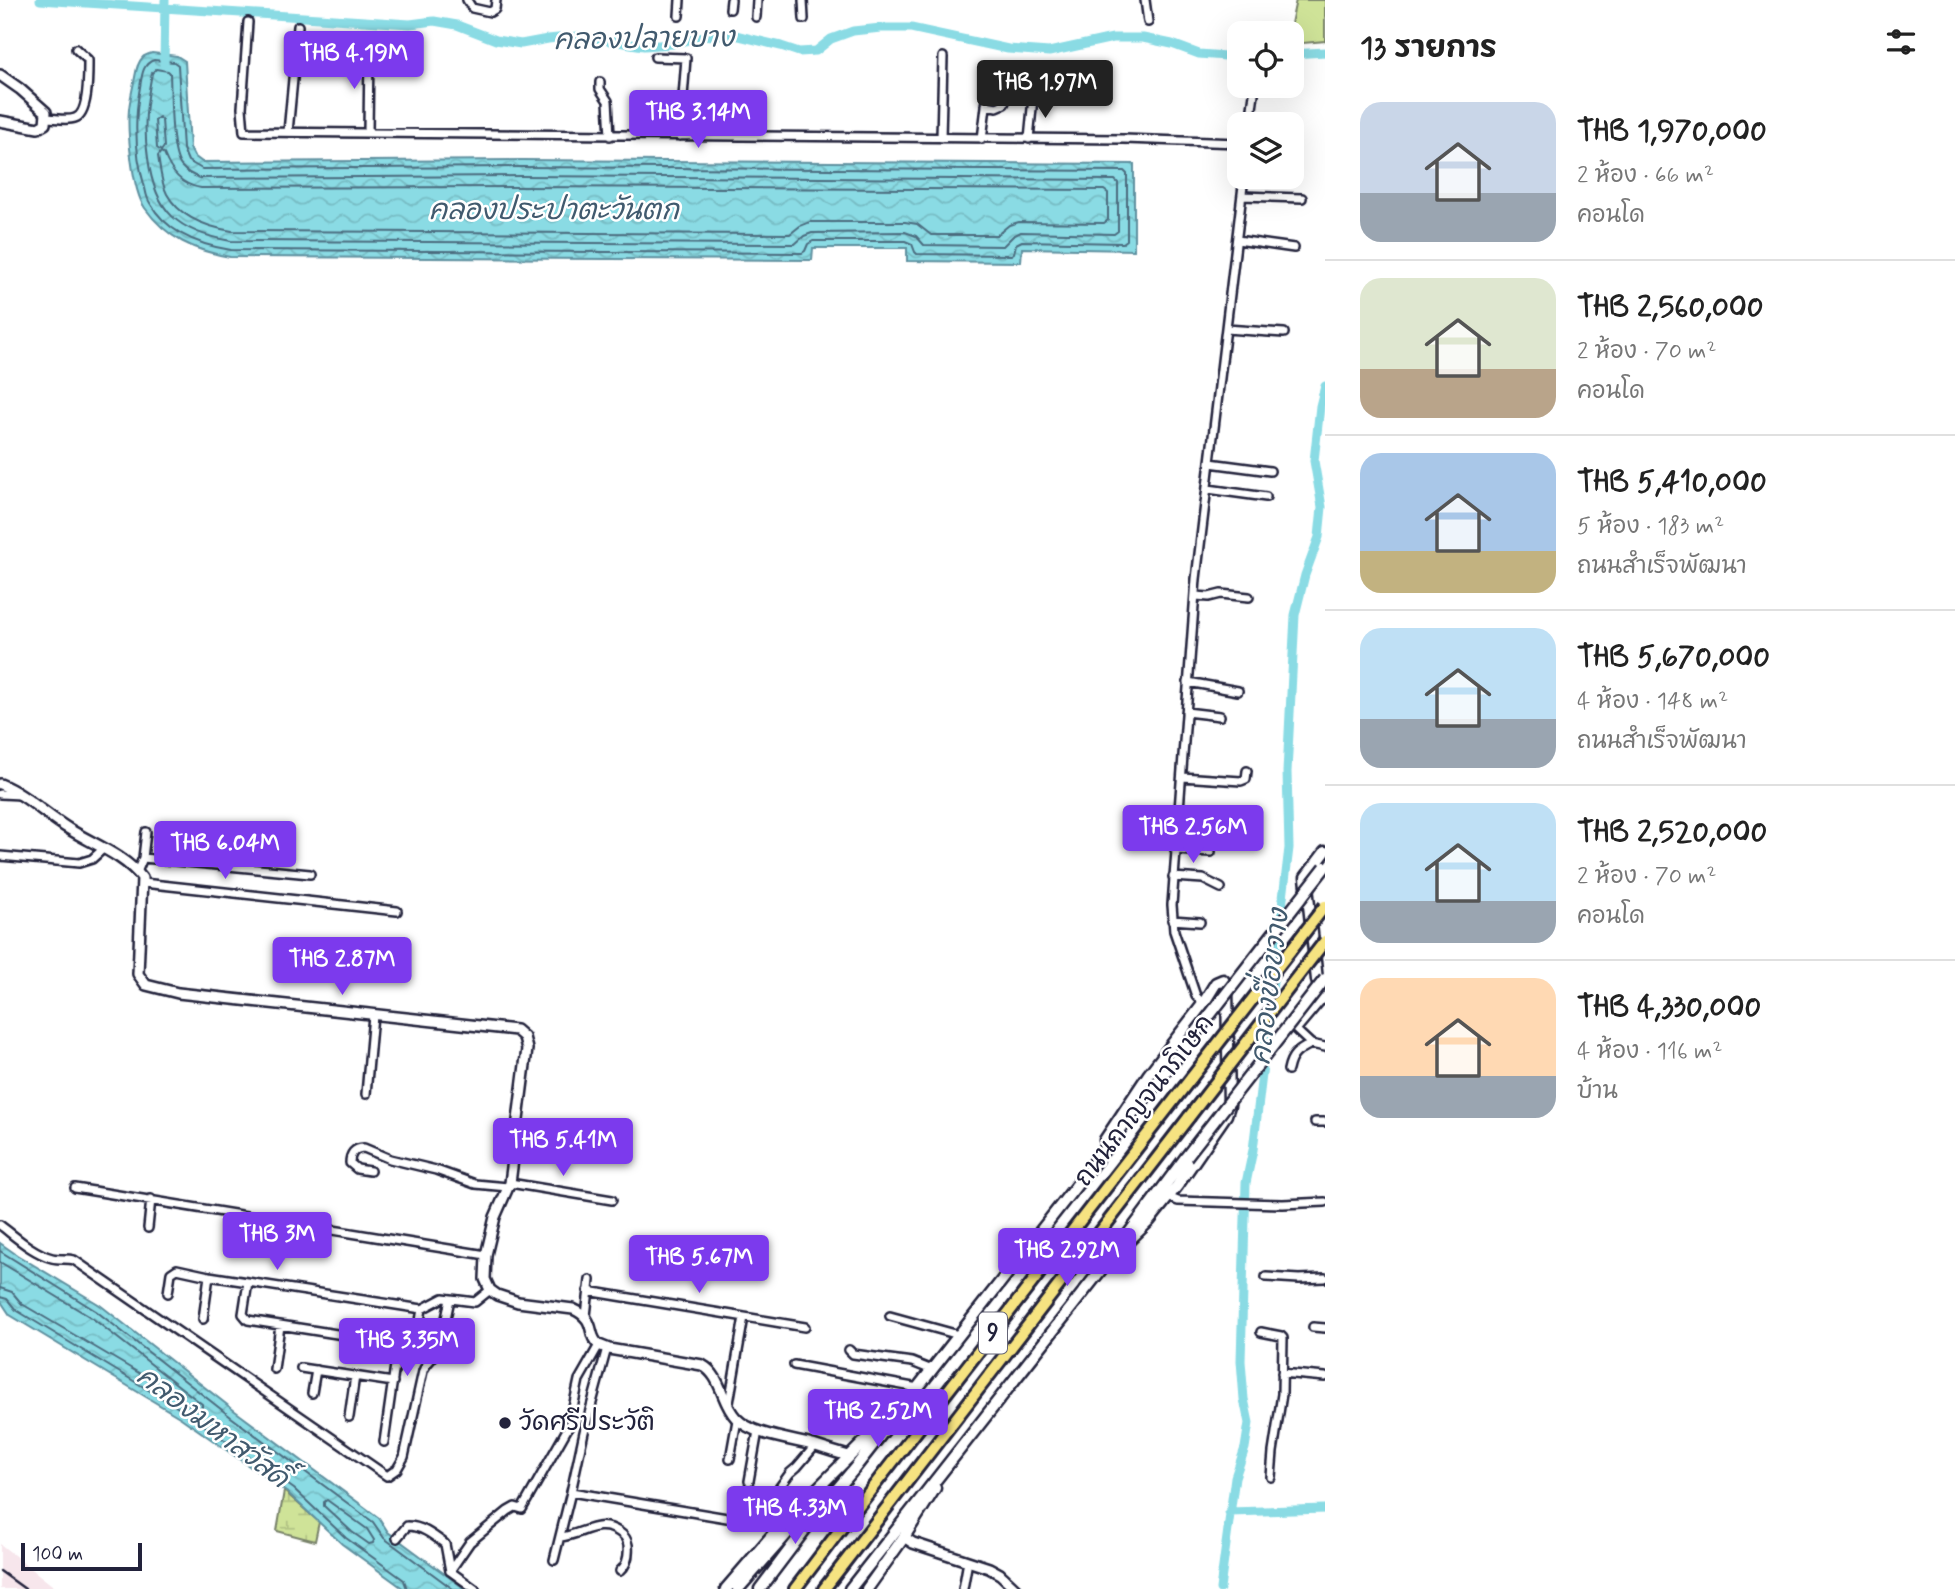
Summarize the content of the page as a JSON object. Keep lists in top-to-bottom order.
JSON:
{
  "streets": {
    "highway": ["ถนนกาญจนาภิเษก", "9"]
  },
  "water": [
    "คลองปลายบาง",
    "คลองประปาตะวันตก",
    "คลองขื่อขวาง",
    "คลองมหาสวัสดิ์"
  ],
  "places": ["วัดศรีประวัติ"],
  "scale_bar": "100 m",
  "page": {
    "heading": "13 รายการ",
    "price": [
      "THB 4.19M",
      "THB 1.97M",
      "THB 3.14M",
      "THB 2.56M",
      "THB 6.04M",
      "THB 2.87M",
      "THB 5.41M",
      "THB 3M",
      "THB 2.92M",
      "THB 5.67M",
      "THB 3.35M",
      "THB 2.52M",
      "THB 4.33M"
    ],
    "list": [
      {
        "name": "THB 1,970,000",
        "note": "2 ห้อง · 66 m² · คอนโด"
      },
      {
        "name": "THB 2,560,000",
        "note": "2 ห้อง · 70 m² · คอนโด"
      },
      {
        "name": "THB 5,410,000",
        "note": "5 ห้อง · 183 m² · ถนนสำเร็จพัฒนา"
      },
      {
        "name": "THB 5,670,000",
        "note": "4 ห้อง · 148 m² · ถนนสำเร็จพัฒนา"
      },
      {
        "name": "THB 2,520,000",
        "note": "2 ห้อง · 70 m² · คอนโด"
      },
      {
        "name": "THB 4,330,000",
        "note": "4 ห้อง · 116 m² · บ้าน"
      }
    ],
    "scale": "100 m"
  }
}
